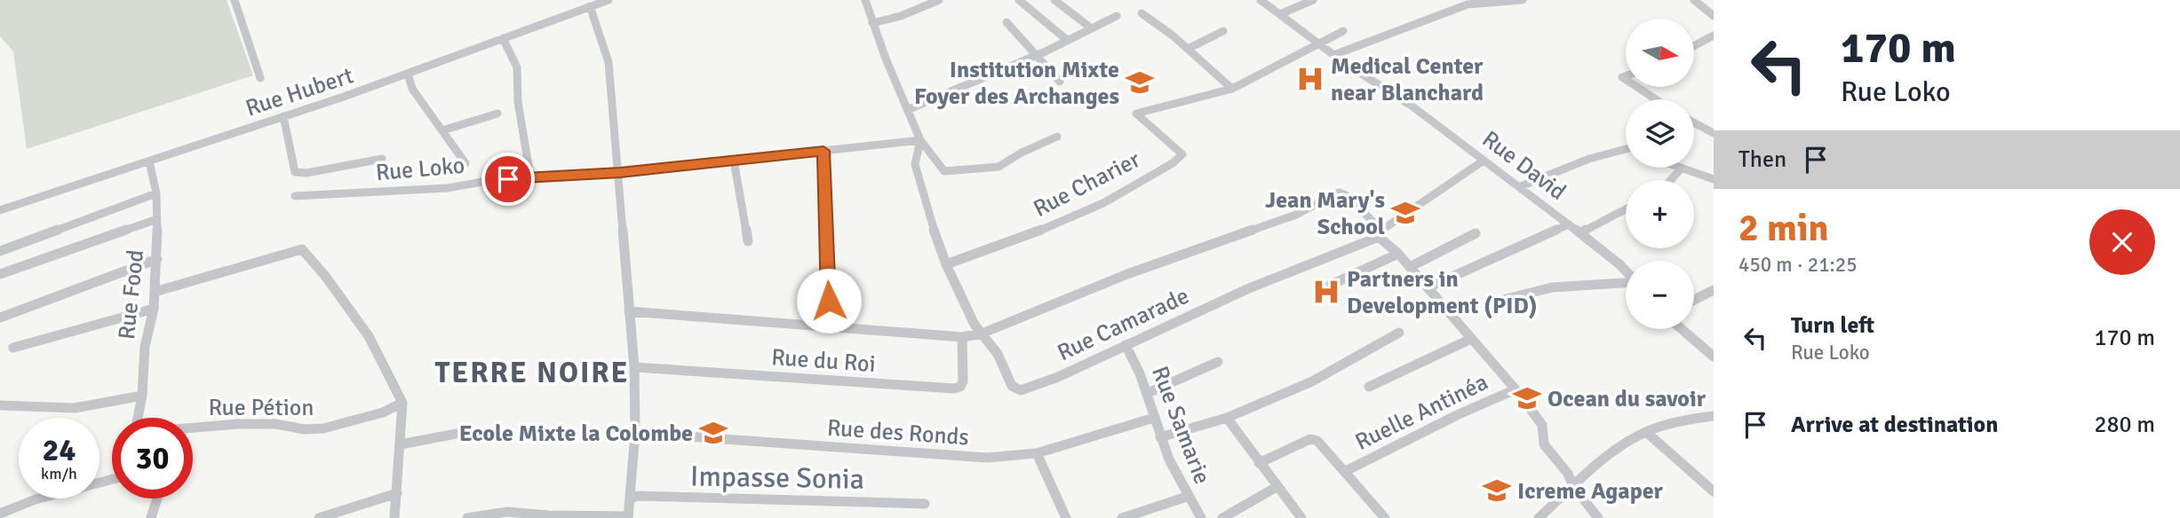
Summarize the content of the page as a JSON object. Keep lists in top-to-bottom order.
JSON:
{
  "streets": {
    "street": [
      "Rue Hubert",
      "Rue David",
      "Rue Loko",
      "Rue Charier",
      "Rue Food",
      "Rue Camarade",
      "Rue du Roi",
      "Rue Pétion",
      "Ruelle Antinéa",
      "Rue Samarie",
      "Rue des Ronds",
      "Impasse Sonia"
    ]
  },
  "crossings": [
    ["Rue Hubert", "Rue Food"],
    ["Rue David", "Rue Camarade"],
    ["Rue Loko", "Rue Camarade"],
    ["Rue Charier", "Rue Camarade"],
    ["Rue Camarade", "Rue Samarie"],
    ["Rue Samarie", "Rue des Ronds"]
  ],
  "districts": ["TERRE NOIRE"],
  "places": {
    "hospital": ["Medical Center near Blanchard", "Partners in Development (PID)"],
    "school or university": [
      "Institution Mixte Foyer des Archanges",
      "Jean Mary's School",
      "Ocean du savoir",
      "Ecole Mixte la Colombe",
      "Icreme Agaper"
    ]
  },
  "north": "right",
  "page": {
    "turn": ["170 m", "Rue Loko"],
    "map_buttons": ["+", "−"],
    "then": "Then",
    "heading": ["2 min", "450 m · 21:25"],
    "list": [
      {
        "name": "Turn left",
        "note": "Rue Loko",
        "value": "170 m"
      },
      {
        "name": "Arrive at destination",
        "value": "280 m"
      }
    ],
    "speed": "24 km/h",
    "limit": "30"
  }
}
